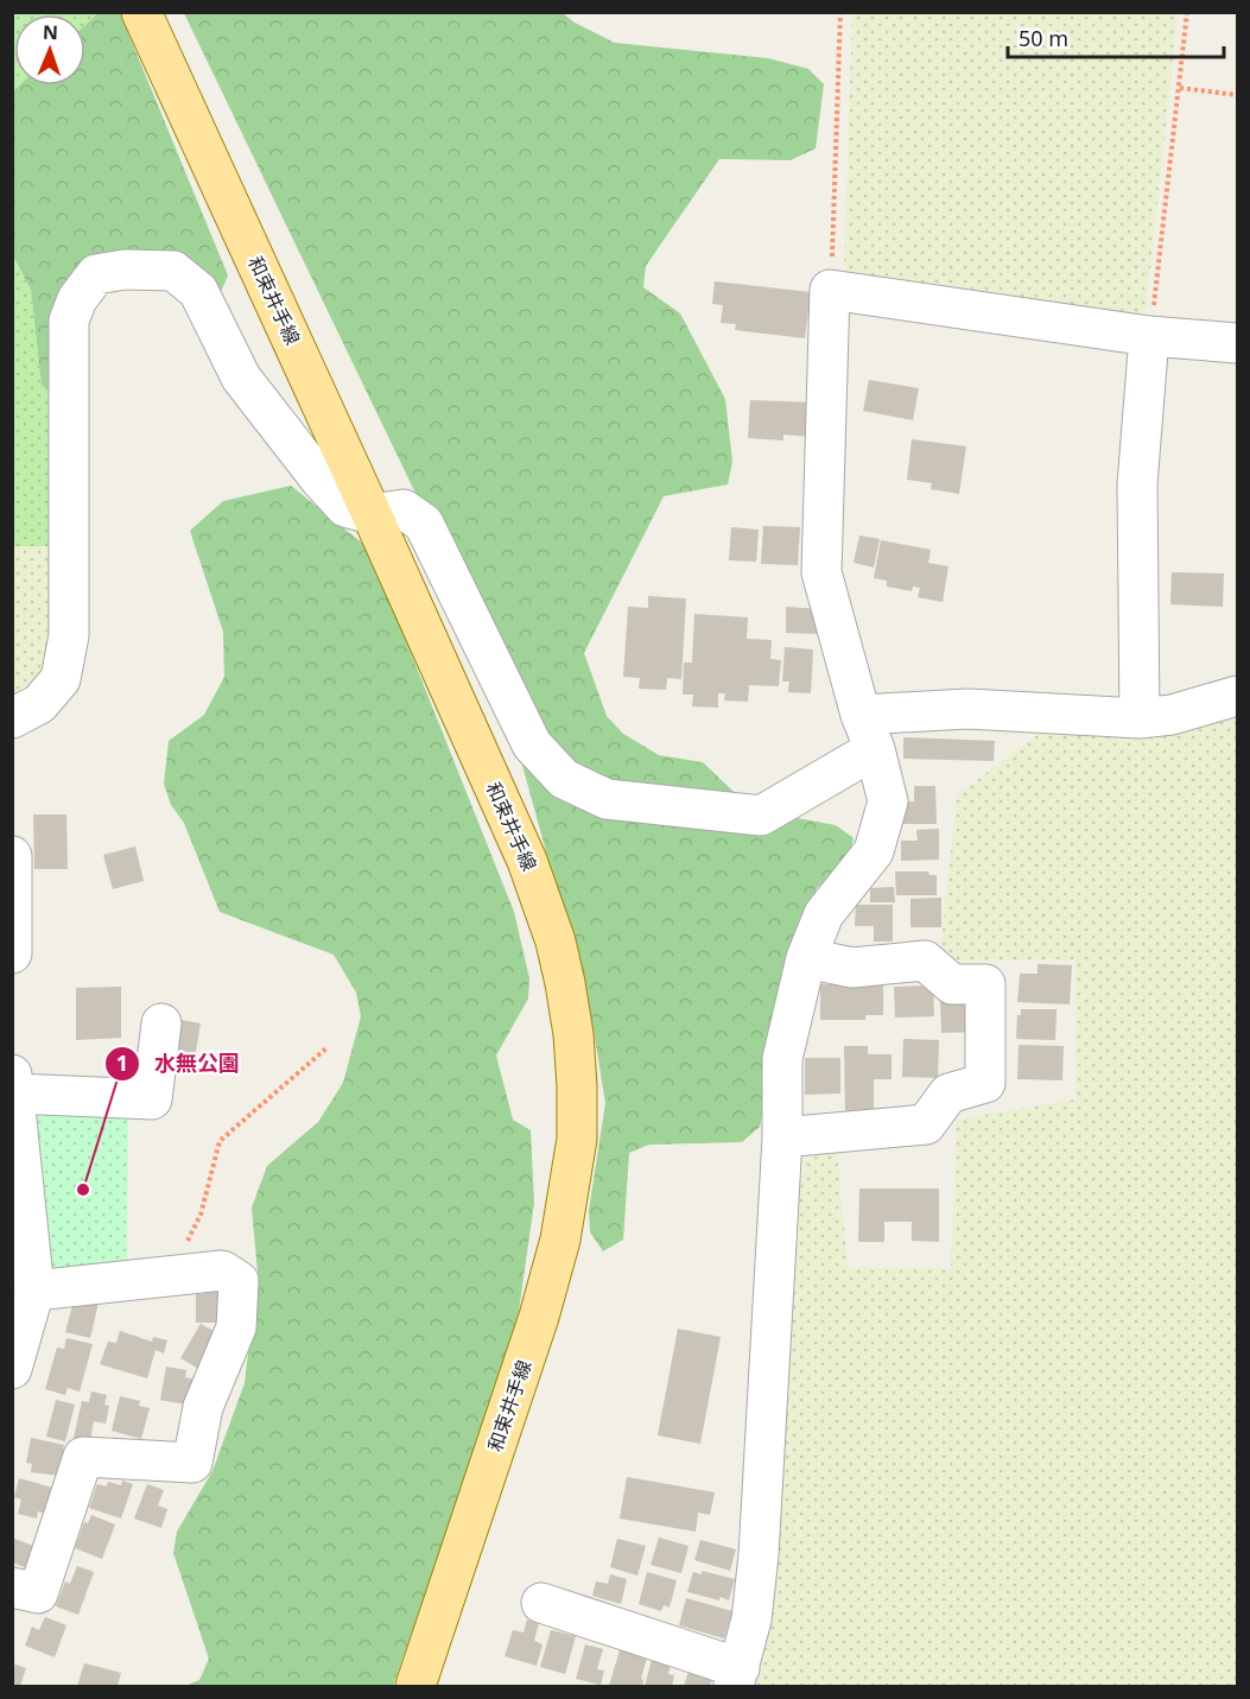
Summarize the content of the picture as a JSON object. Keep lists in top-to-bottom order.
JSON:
{
  "streets": {
    "main road": ["和束井手線"]
  },
  "places": ["水無公園"],
  "scale_bar": "50 m",
  "north": "top"
}
